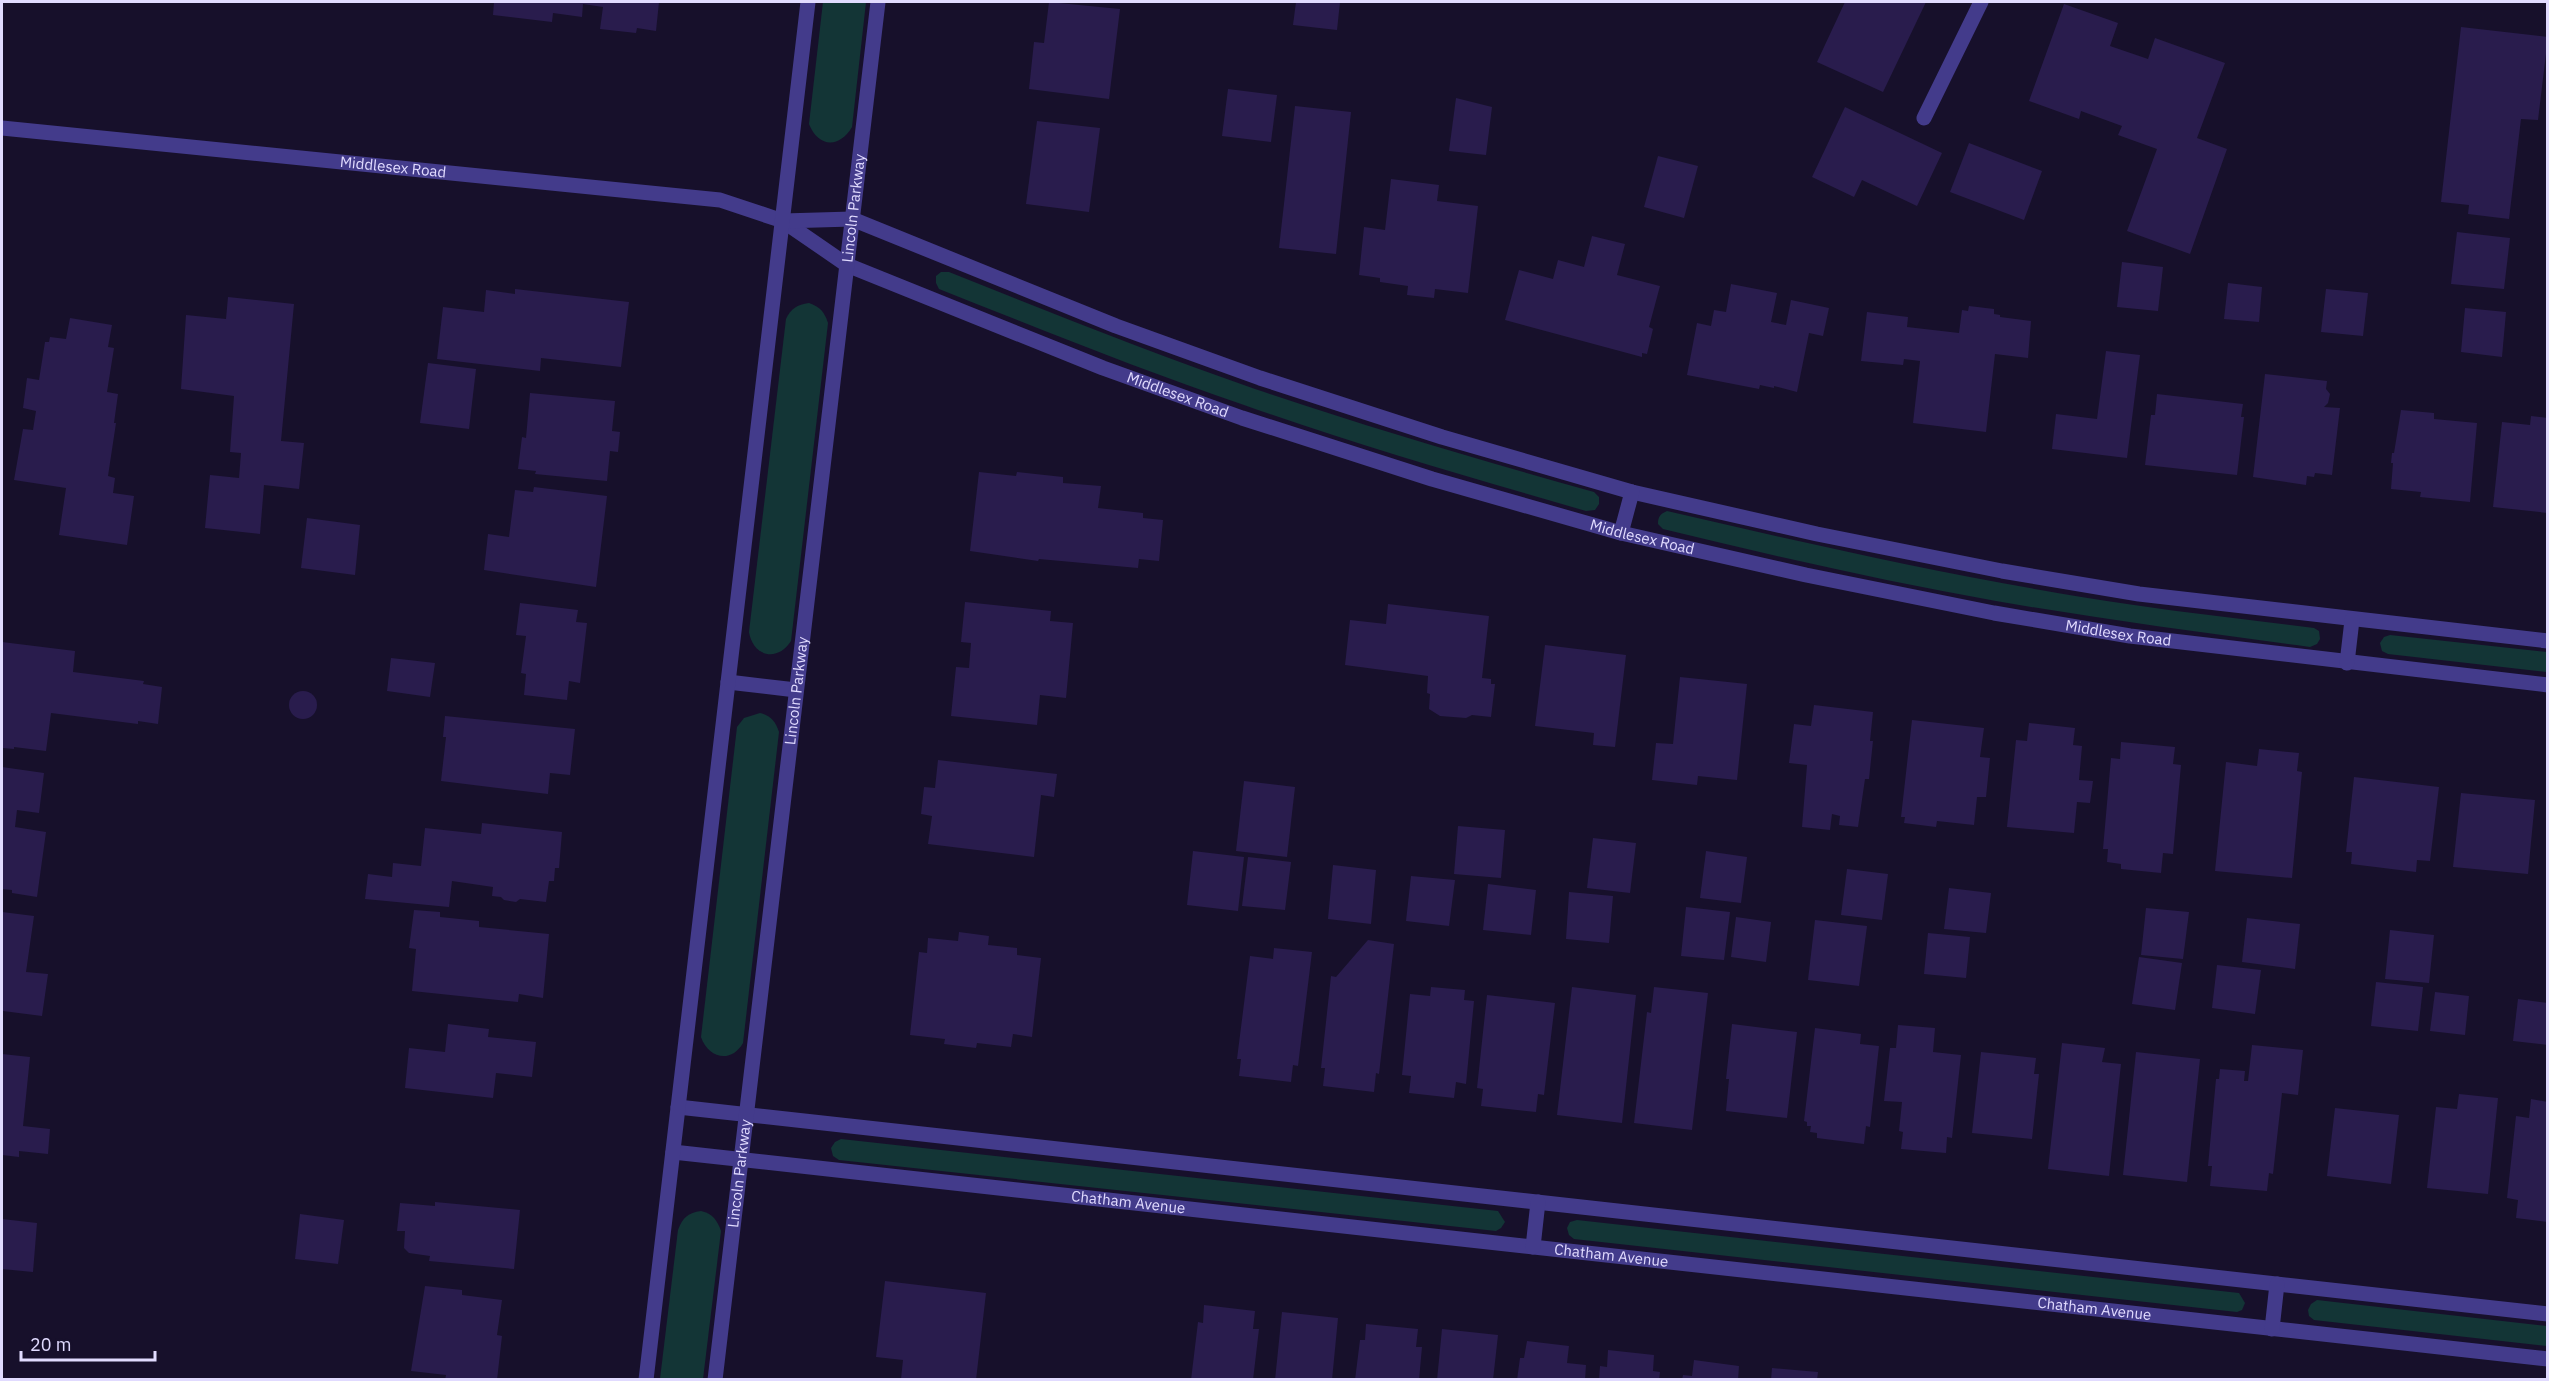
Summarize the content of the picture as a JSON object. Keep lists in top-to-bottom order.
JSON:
{
  "streets": {
    "street": ["Middlesex Road", "Lincoln Parkway", "Chatham Avenue"]
  },
  "crossings": [
    ["Middlesex Road", "Lincoln Parkway"],
    ["Lincoln Parkway", "Chatham Avenue"]
  ],
  "scale_bar": "20 m"
}
